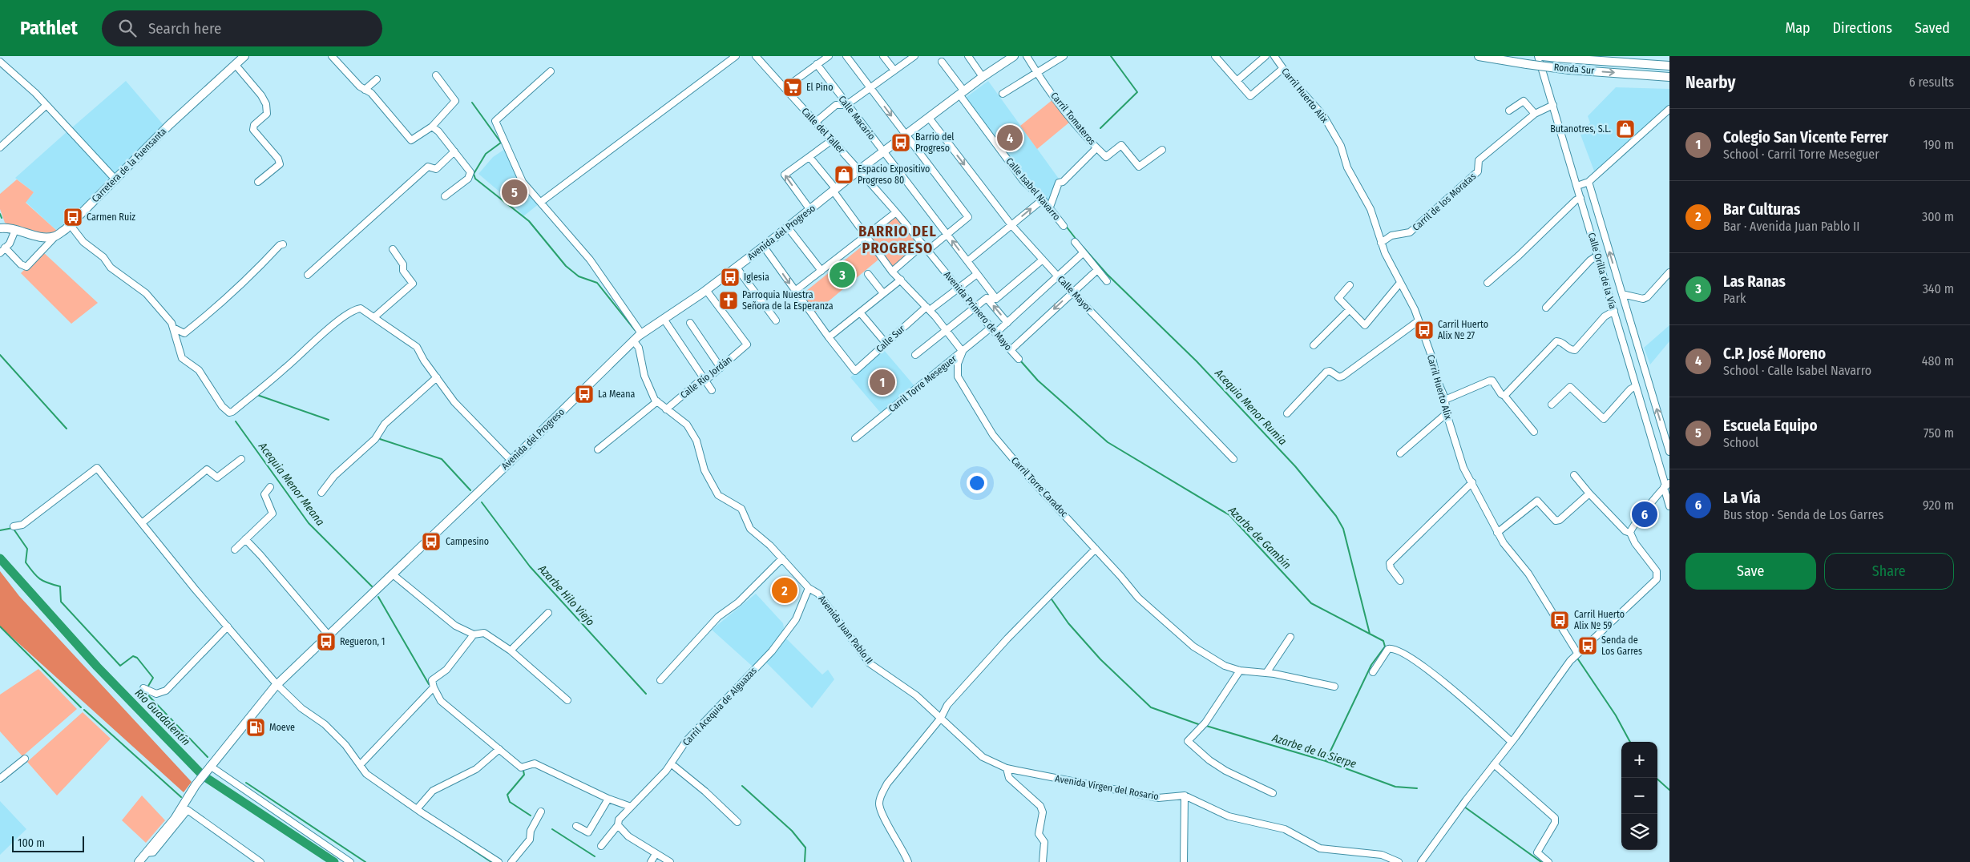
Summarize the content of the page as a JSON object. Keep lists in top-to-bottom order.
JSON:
{
  "streets": {
    "main road": ["Ronda Sur", "Carretera de la Fuensanta", "Avenida del Progreso"],
    "street": [
      "Carril Huerto Alix",
      "Calle Macario",
      "Carril Tomateros",
      "Calle del Taller",
      "Calle Isabel Navarro",
      "Carril de los Moratas",
      "Calle Orilla de la Vía",
      "Calle Mayor",
      "Avenida Primero de Mayo",
      "Calle Sur",
      "Calle Río Jordán",
      "Carril Torre Meseguer",
      "Carril Torre Caradoc",
      "Avenida Juan Pablo II",
      "Carril Acequia de Alguazas",
      "Avenida Virgen del Rosario"
    ]
  },
  "crossings": [
    ["Carril Huerto Alix", "Carril de los Moratas"],
    ["Calle Macario", "Avenida del Progreso"],
    ["Calle Macario", "Calle Sur"],
    ["Calle del Taller", "Avenida del Progreso"],
    ["Calle del Taller", "Avenida Primero de Mayo"],
    ["Calle Isabel Navarro", "Avenida del Progreso"],
    ["Carril de los Moratas", "Calle Orilla de la Vía"],
    ["Avenida del Progreso", "Calle Mayor"],
    ["Avenida del Progreso", "Avenida Primero de Mayo"],
    ["Avenida del Progreso", "Calle Río Jordán"],
    ["Avenida del Progreso", "Avenida Juan Pablo II"],
    ["Avenida Primero de Mayo", "Calle Sur"],
    ["Avenida Primero de Mayo", "Carril Torre Meseguer"],
    ["Calle Río Jordán", "Avenida Juan Pablo II"],
    ["Carril Torre Meseguer", "Carril Torre Caradoc"],
    ["Avenida Juan Pablo II", "Carril Acequia de Alguazas"],
    ["Avenida Juan Pablo II", "Avenida Virgen del Rosario"]
  ],
  "districts": ["BARRIO DEL PROGRESO"],
  "water": [
    "Acequia Menor Rumia",
    "Acequia Menor Meana",
    "Azarbe de Gambín",
    "Azarbe Hilo Viejo",
    "Río Guadalentín",
    "Azarbe de la Sierpe"
  ],
  "places": {
    "supermarket": ["El Pino"],
    "shop": ["Butanotres, S.L.", "Espacio Expositivo Progreso 80"],
    "bus stop": [
      "Barrio del Progreso",
      "Carmen Ruiz",
      "Iglesia",
      "Carril Huerto Alix Nº 27",
      "La Meana",
      "Campesino",
      "Carril Huerto Alix Nº 59",
      "Regueron, 1",
      "Senda de Los Garres"
    ],
    "church": ["Parroquia Nuestra Señora de la Esperanza"],
    "fuel station": ["Moeve"]
  },
  "scale_bar": "100 m",
  "page": {
    "header": "Pathlet",
    "search": "Search here",
    "nav": ["Map", "Directions", "Saved"],
    "heading": ["Nearby", "6 results"],
    "list": [
      {
        "mark": "1",
        "name": "Colegio San Vicente Ferrer",
        "note": "School · Carril Torre Meseguer",
        "value": "190 m"
      },
      {
        "mark": "2",
        "name": "Bar Culturas",
        "note": "Bar · Avenida Juan Pablo II",
        "value": "300 m"
      },
      {
        "mark": "3",
        "name": "Las Ranas",
        "note": "Park",
        "value": "340 m"
      },
      {
        "mark": "4",
        "name": "C.P. José Moreno",
        "note": "School · Calle Isabel Navarro",
        "value": "480 m"
      },
      {
        "mark": "5",
        "name": "Escuela Equipo",
        "note": "School",
        "value": "750 m"
      },
      {
        "mark": "6",
        "name": "La Vía",
        "note": "Bus stop · Senda de Los Garres",
        "value": "920 m"
      }
    ],
    "pins": [
      "4",
      "5",
      "3",
      "1",
      "6",
      "2"
    ],
    "buttons": ["Save", "Share"],
    "map_buttons": ["+", "−"],
    "scale": "100 m"
  }
}
